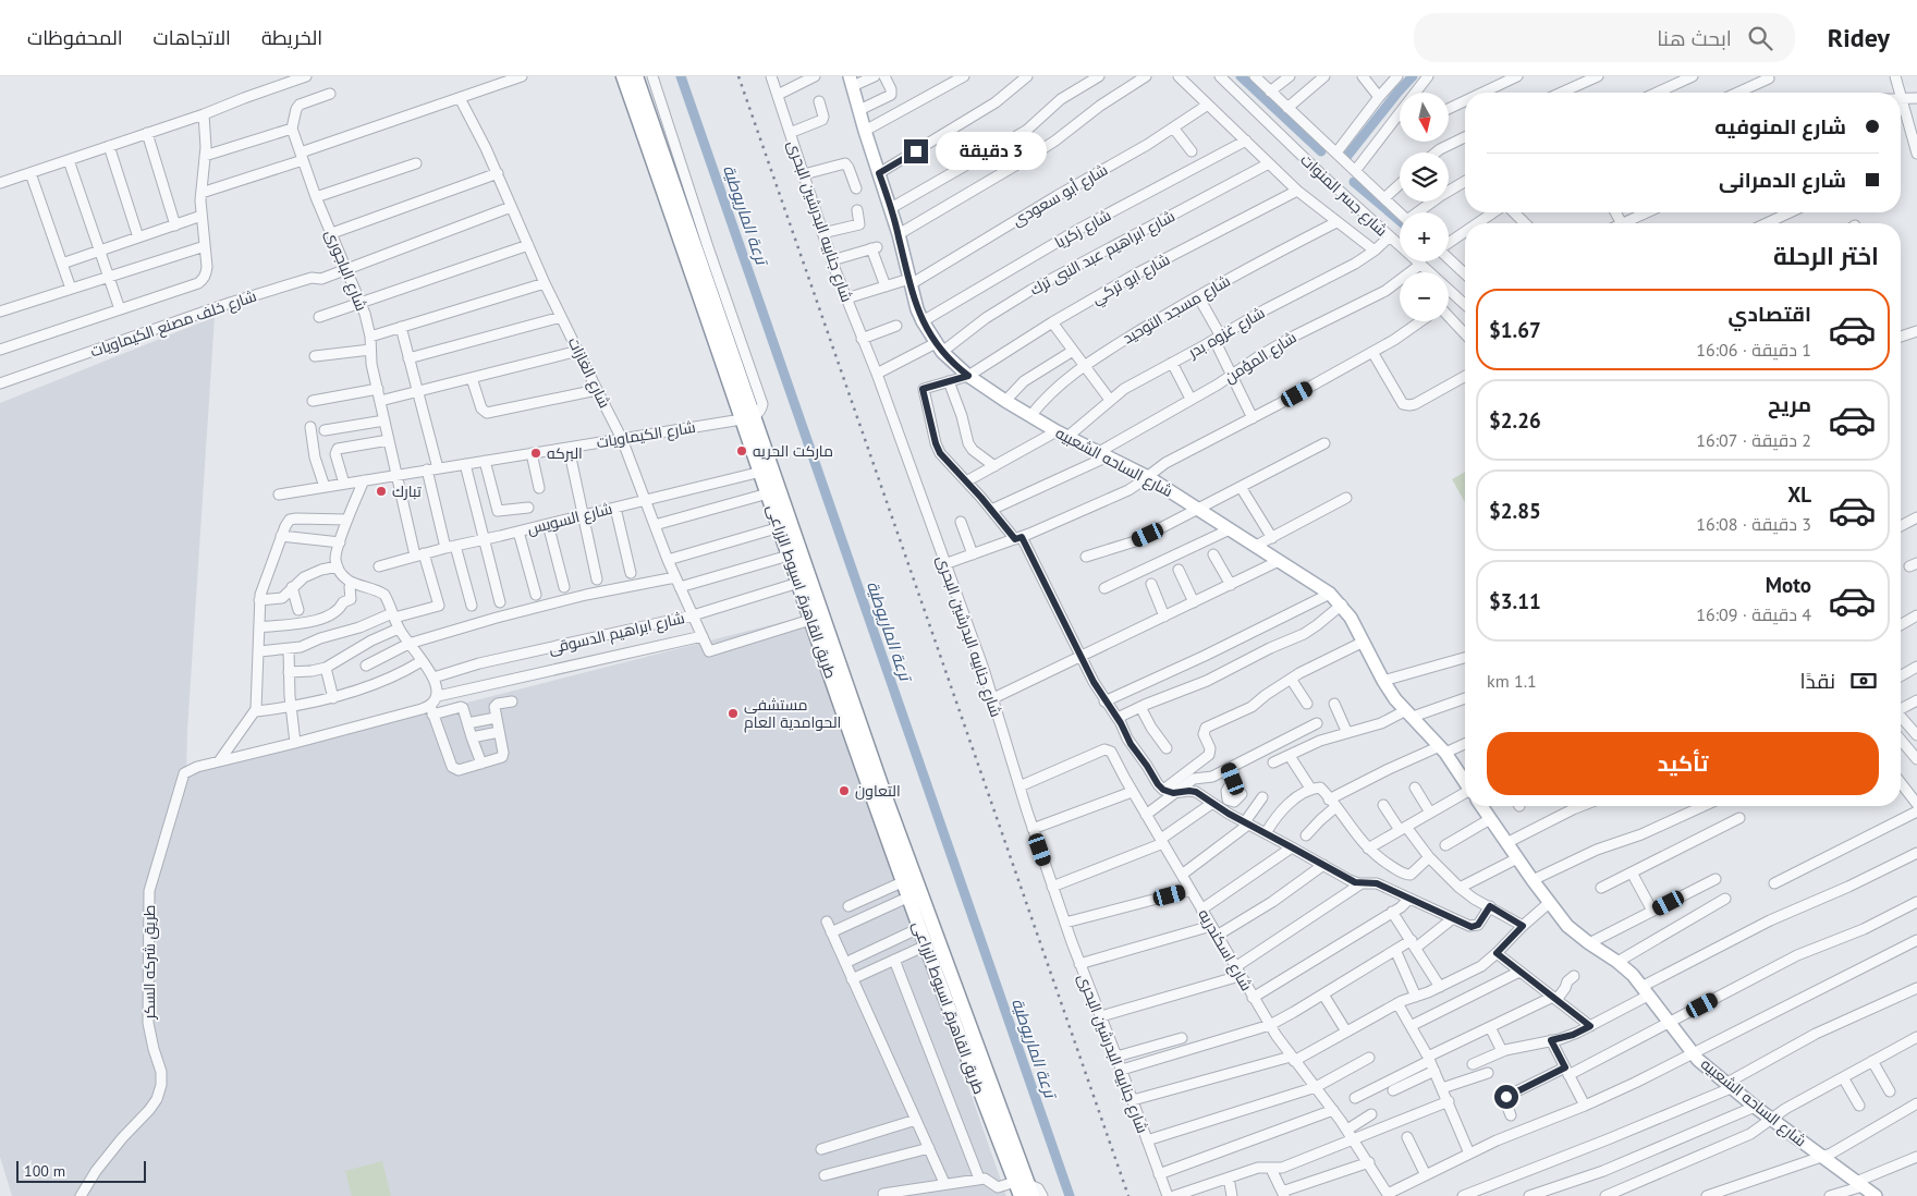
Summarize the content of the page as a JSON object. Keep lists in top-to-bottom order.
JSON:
{
  "streets": {
    "highway": ["طريق القاهرة, اسيوط الزراعى"],
    "main road": ["شارع الساحه الشعبيه"],
    "street": [
      "شارع أبو سعودى",
      "شارع جسر المنوات",
      "شارع جنابيه البدرشين البحرى",
      "شارع زكريا",
      "شارع ابراهيم عبد النبى ترك",
      "شارع الباجورى",
      "شارع ابو تركي",
      "شارع مسجد التوحيد",
      "شارع خلف مصنع الكيماويات",
      "شارع غزوه بدر",
      "شارع المؤمن",
      "شارع الغازات",
      "شارع الكيماويات",
      "شارع السويس",
      "شارع ابراهيم الدسوقى",
      "شارع اسكندريه",
      "طريق شركه السكر"
    ]
  },
  "crossings": [
    ["شارع أبو سعودى", "شارع جنابيه البدرشين البحرى"],
    ["شارع أبو سعودى", "شارع الساحه الشعبيه"],
    ["شارع جسر المنوات", "شارع غزوه بدر"],
    ["شارع جسر المنوات", "شارع المؤمن"],
    ["شارع جنابيه البدرشين البحرى", "شارع ابراهيم عبد النبى ترك"],
    ["شارع جنابيه البدرشين البحرى", "شارع اسكندريه"],
    ["شارع زكريا", "شارع الساحه الشعبيه"],
    ["شارع ابراهيم عبد النبى ترك", "شارع الساحه الشعبيه"],
    ["شارع الباجورى", "شارع خلف مصنع الكيماويات"],
    ["شارع الباجورى", "شارع الكيماويات"],
    ["شارع الباجورى", "شارع السويس"],
    ["شارع ابو تركي", "شارع غزوه بدر"],
    ["شارع ابو تركي", "شارع الساحه الشعبيه"],
    ["شارع مسجد التوحيد", "شارع الساحه الشعبيه"],
    ["شارع خلف مصنع الكيماويات", "شارع الغازات"],
    ["شارع غزوه بدر", "شارع الساحه الشعبيه"],
    ["شارع المؤمن", "شارع الساحه الشعبيه"],
    ["شارع الغازات", "شارع الكيماويات"],
    ["شارع الغازات", "شارع السويس"],
    ["شارع الغازات", "طريق القاهرة, اسيوط الزراعى"],
    ["شارع الغازات", "شارع ابراهيم الدسوقى"],
    ["شارع الكيماويات", "طريق القاهرة, اسيوط الزراعى"],
    ["شارع السويس", "طريق القاهرة, اسيوط الزراعى"],
    ["طريق القاهرة, اسيوط الزراعى", "شارع ابراهيم الدسوقى"]
  ],
  "water": ["ترعة الماريوطية"],
  "places": [
    "ماركت الحريه",
    "البركه",
    "تبارك",
    "مستشفى الحوامدية العام",
    "التعاون"
  ],
  "scale_bar": "100 m",
  "north": "bottom",
  "page": {
    "header": "Ridey",
    "search": "ابحث هنا",
    "nav": ["الخريطة", "الاتجاهات", "المحفوظات"],
    "map_buttons": ["+", "−"],
    "banner": ["شارع المنوفيه", "شارع الدمرانى"],
    "bubble": "3 دقيقة",
    "heading": "اختر الرحلة",
    "list": [
      {
        "name": "اقتصادي",
        "note": "1 دقيقة · 16:06",
        "value": "$1.67"
      },
      {
        "name": "مريح",
        "note": "2 دقيقة · 16:07",
        "value": "$2.26"
      },
      {
        "name": "XL",
        "note": "3 دقيقة · 16:08",
        "value": "$2.85"
      },
      {
        "name": "Moto",
        "note": "4 دقيقة · 16:09",
        "value": "$3.11"
      }
    ],
    "pay": ["نقدًا", "1.1 km"],
    "buttons": "تأكيد",
    "scale": "100 m"
  }
}
